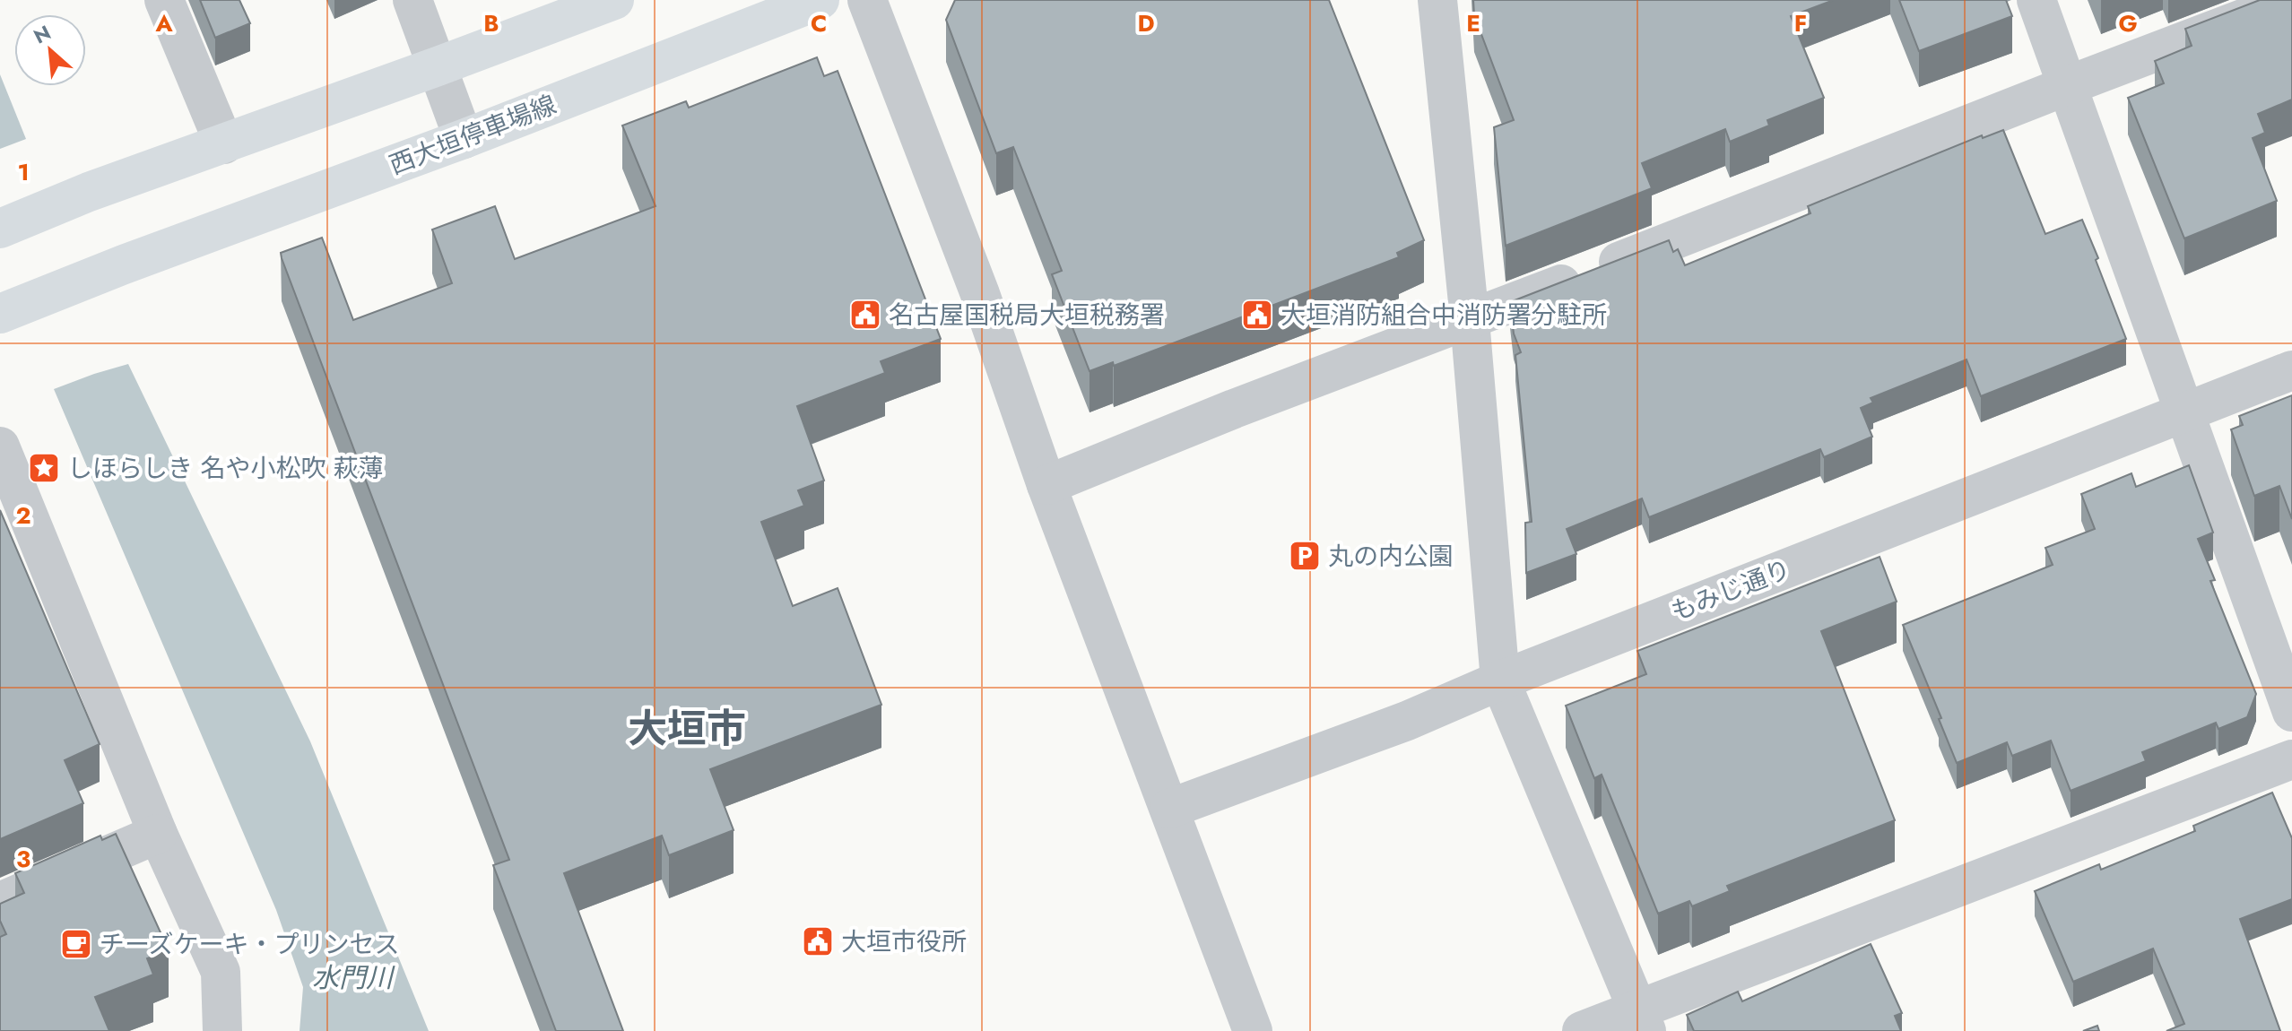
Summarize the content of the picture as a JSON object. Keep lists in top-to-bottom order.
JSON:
{
  "streets": {
    "main road": ["西大垣停車場線"],
    "street": ["もみじ通り"]
  },
  "districts": ["大垣市"],
  "water": ["水門川"],
  "places": {
    "public building": ["名古屋国税局大垣税務署", "大垣消防組合中消防署分駐所", "大垣市役所"],
    "place": ["しほらしき 名や小松吹 萩薄"],
    "parking": ["丸の内公園"],
    "cafe": ["チーズケーキ・プリンセス"]
  },
  "north": "top left",
  "grid": {
    "columns": [
      "A",
      "B",
      "C",
      "D",
      "E",
      "F",
      "G"
    ],
    "rows": ["1", "2", "3"]
  }
}
